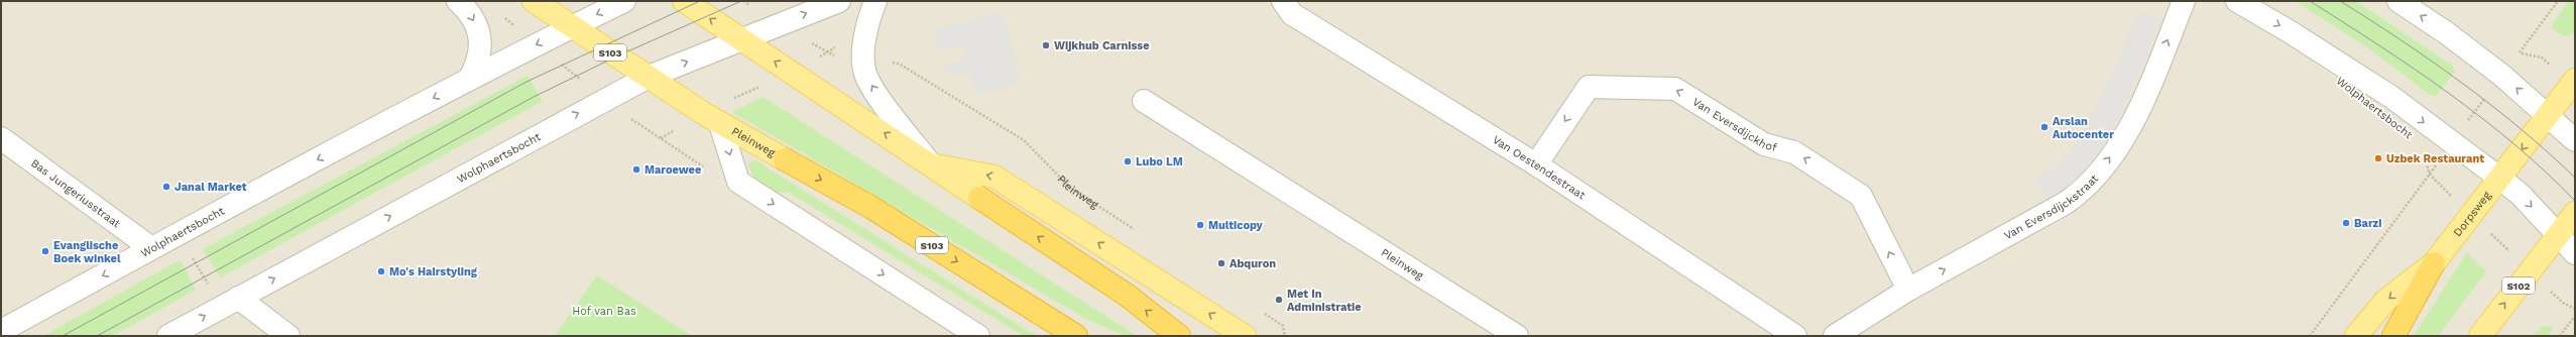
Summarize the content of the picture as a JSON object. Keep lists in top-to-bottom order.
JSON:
{
  "streets": {
    "highway": ["S103", "Pleinweg"],
    "main road": ["Dorpsweg", "S102"],
    "street": [
      "Wolphaertsbocht",
      "Van Eversdijckhof",
      "Van Oestendestraat",
      "Bas Jungeriusstraat",
      "Van Eversdijckstraat"
    ]
  },
  "crossings": [
    ["Wolphaertsbocht", "Pleinweg"],
    ["Wolphaertsbocht", "Bas Jungeriusstraat"],
    ["Wolphaertsbocht", "Dorpsweg"],
    ["Wolphaertsbocht", "S102"],
    ["Van Eversdijckhof", "Van Oestendestraat"],
    ["Van Eversdijckhof", "Van Eversdijckstraat"]
  ],
  "one_way": ["Van Eversdijckstraat", "Dorpsweg"],
  "parks": ["Hof van Bas"],
  "places": [
    "Wijkhub Carnisse",
    "Arslan Autocenter",
    "Uzbek Restaurant",
    "Lubo LM",
    "Maroewee",
    "Janal Market",
    "Barzi",
    "Multicopy",
    "Evanglische Boek winkel",
    "Abquron",
    "Mo's Hairstyling",
    "Met In Administratie"
  ]
}
